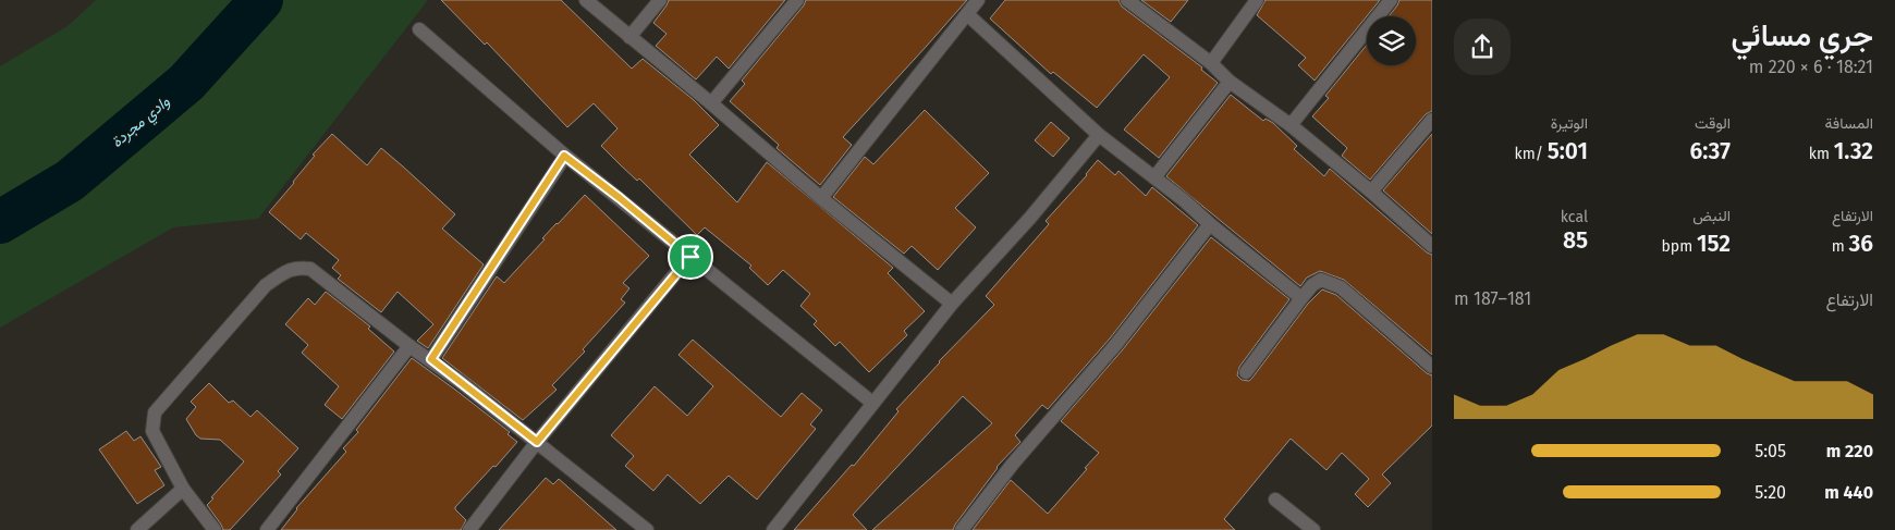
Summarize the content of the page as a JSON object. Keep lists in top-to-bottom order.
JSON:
{
  "water": ["وادي مجردة"],
  "page": {
    "heading": ["جري مسائي", "18:21 · 6 × 220 m"],
    "stats": [
      ["المسافة", "1.32 km"],
      ["الوقت", "6:37"],
      ["الوتيرة", "5:01 /km"],
      ["الارتفاع", "36 m"],
      ["النبض", "152 bpm"],
      ["kcal", "85"]
    ],
    "chart": ["الارتفاع", "181–187 m"],
    "list": [
      {
        "name": "220 m",
        "note": "5:05"
      },
      {
        "name": "440 m",
        "note": "5:20"
      }
    ]
  }
}
